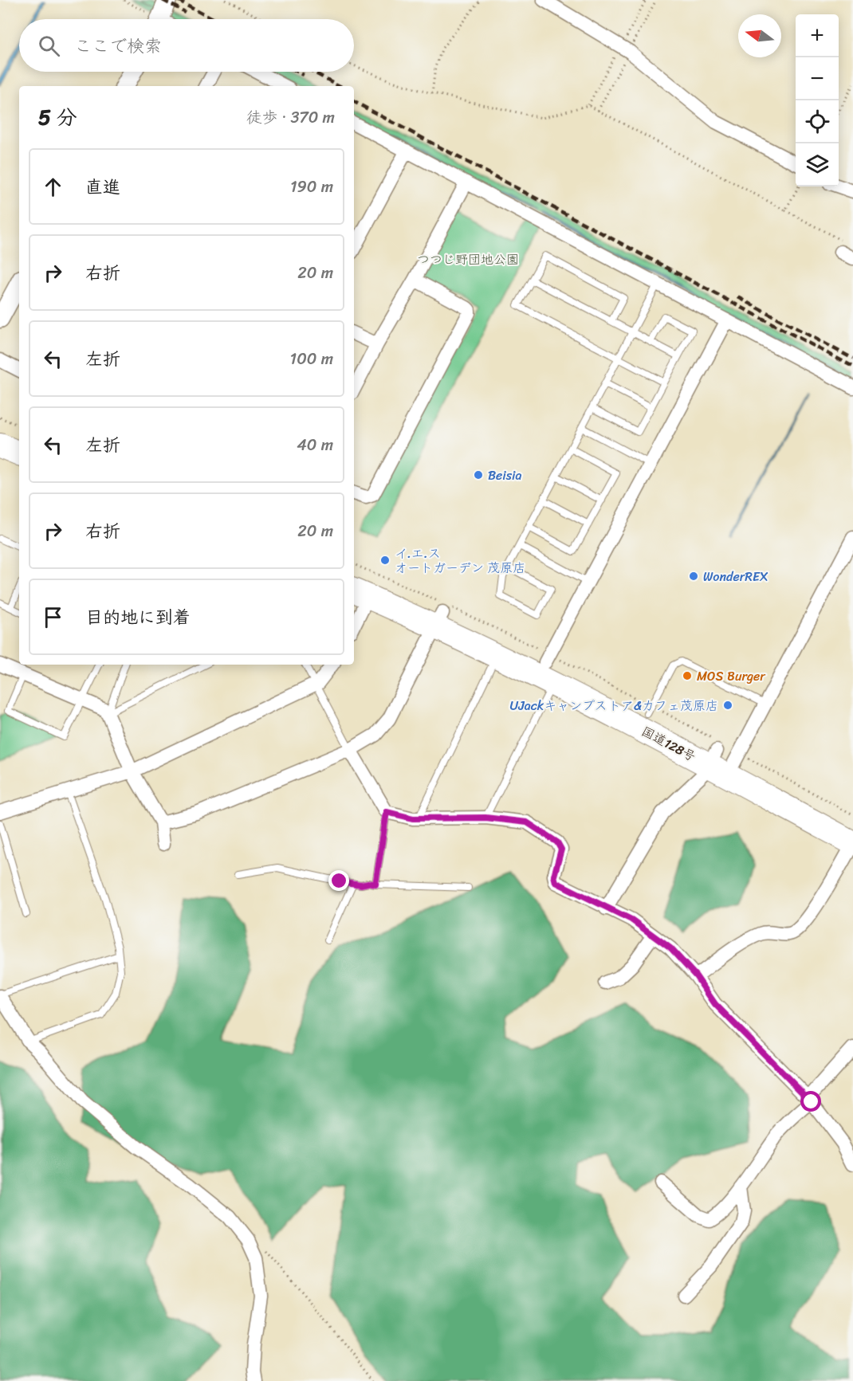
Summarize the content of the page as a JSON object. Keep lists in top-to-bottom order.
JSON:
{
  "streets": {
    "highway": ["国道128号"]
  },
  "parks": ["つつじ野団地公園"],
  "places": [
    "Beisia",
    "イ.エ.ス オートガーデン 茂原店",
    "WonderREX",
    "MOS Burger",
    "UJackキャンプストア&カフェ茂原店"
  ],
  "north": "left",
  "page": {
    "map_buttons": ["+", "−"],
    "search": "ここで検索",
    "heading": ["5 分", "徒歩 · 370 m"],
    "list": [
      ["直進", "190 m"],
      ["右折", "20 m"],
      ["左折", "100 m"],
      ["左折", "40 m"],
      ["右折", "20 m"],
      "目的地に到着"
    ]
  }
}
